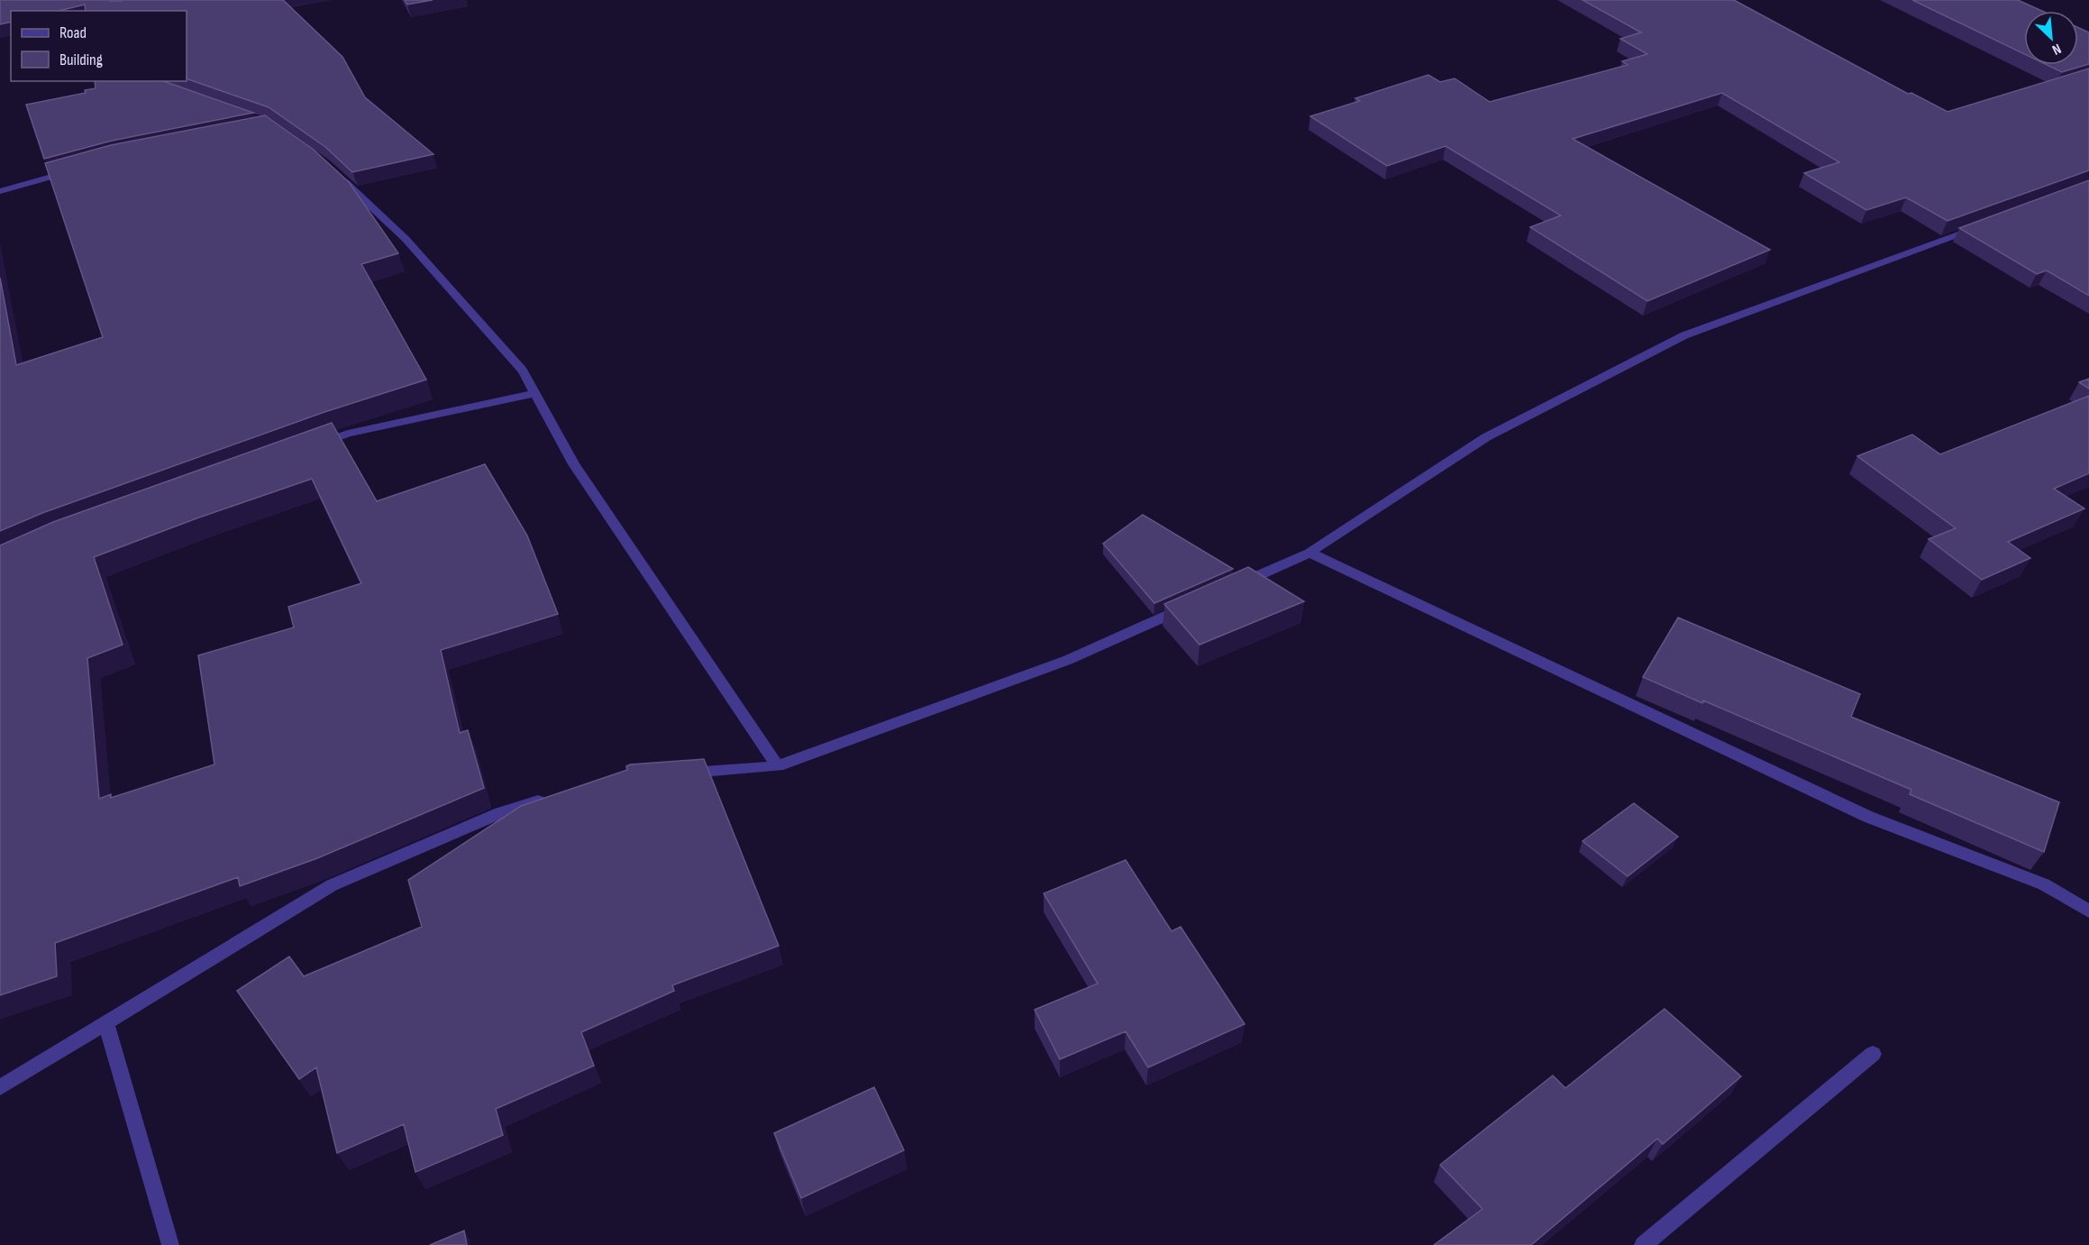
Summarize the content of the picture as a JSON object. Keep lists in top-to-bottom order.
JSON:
{
  "legend": ["Road", "Building"],
  "north": "bottom right"
}
